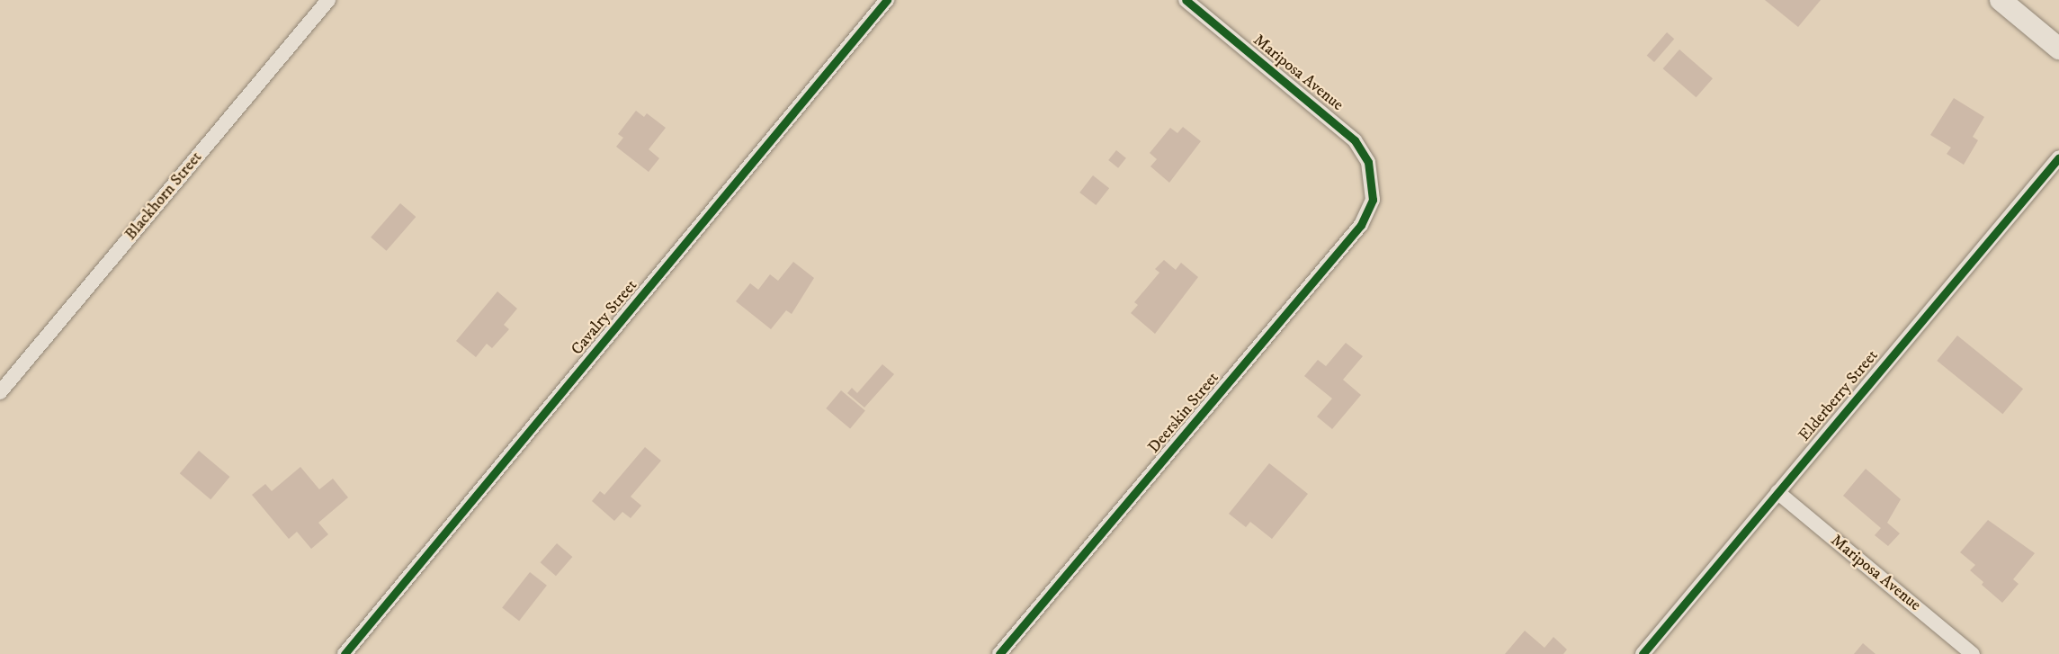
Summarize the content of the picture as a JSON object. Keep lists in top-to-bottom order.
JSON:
{
  "streets": {
    "street": [
      "Mariposa Avenue",
      "Blackhorn Street",
      "Cavalry Street",
      "Elderberry Street",
      "Deerskin Street"
    ]
  },
  "crossings": [
    ["Mariposa Avenue", "Elderberry Street"],
    ["Mariposa Avenue", "Deerskin Street"]
  ]
}
